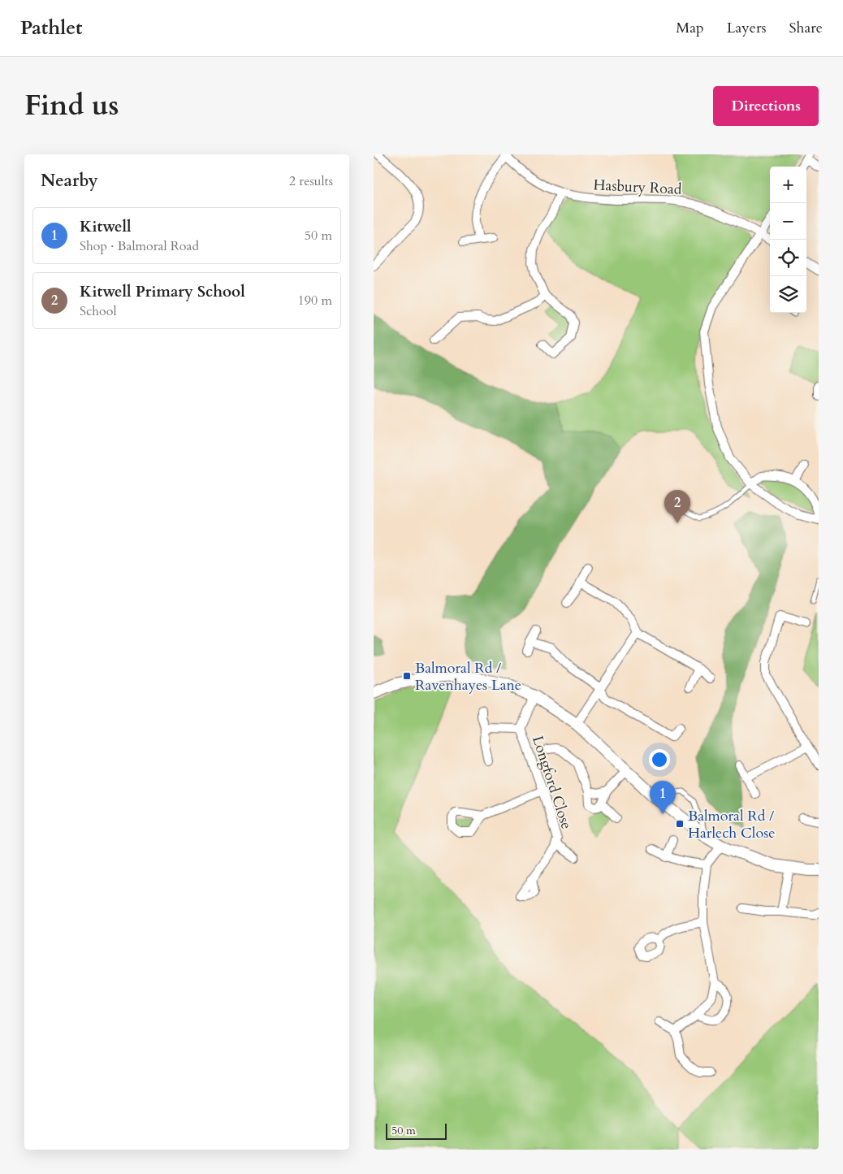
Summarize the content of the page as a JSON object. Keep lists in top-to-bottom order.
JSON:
{
  "streets": {
    "street": ["Hasbury Road", "Longford Close"]
  },
  "places": {
    "transit": ["Balmoral Rd / Ravenhayes Lane", "Balmoral Rd / Harlech Close"]
  },
  "scale_bar": "50 m",
  "page": {
    "header": "Pathlet",
    "nav": ["Map", "Layers", "Share"],
    "title": "Find us",
    "buttons": "Directions",
    "heading": ["Nearby", "2 results"],
    "map_buttons": ["+", "−"],
    "list": [
      {
        "mark": "1",
        "name": "Kitwell",
        "note": "Shop · Balmoral Road",
        "value": "50 m"
      },
      {
        "mark": "2",
        "name": "Kitwell Primary School",
        "note": "School",
        "value": "190 m"
      }
    ],
    "pins": ["2", "1"],
    "scale": "50 m"
  }
}
